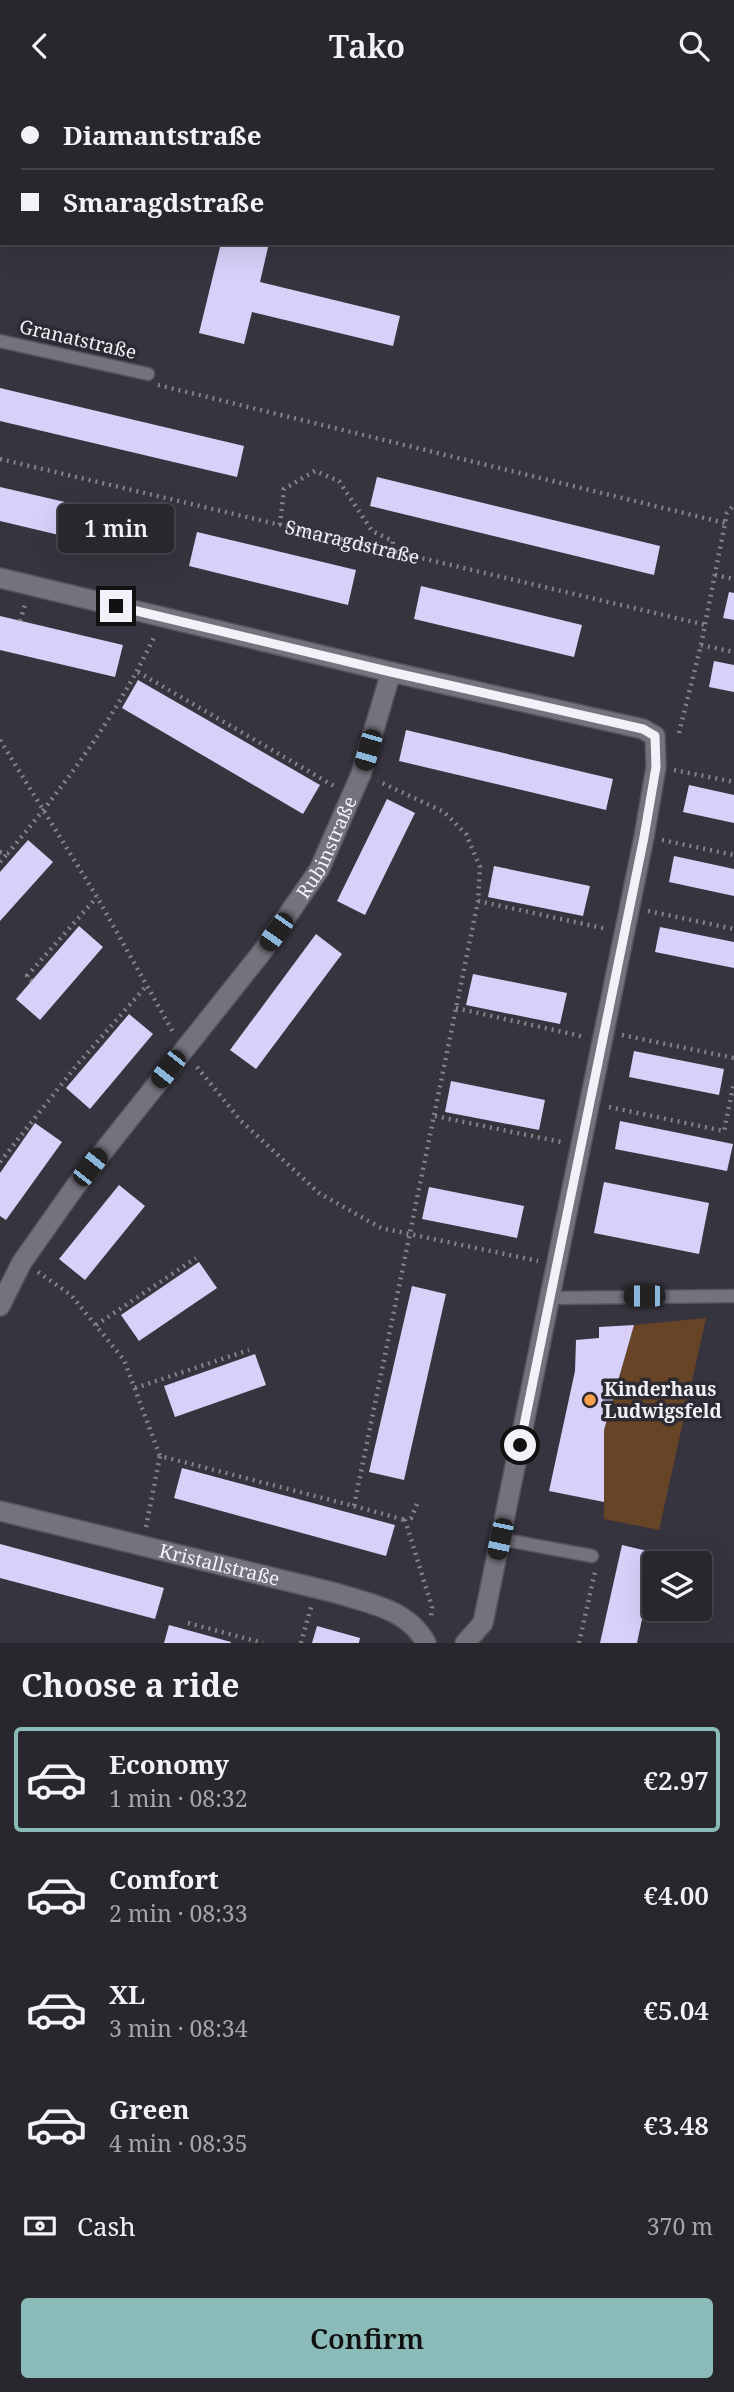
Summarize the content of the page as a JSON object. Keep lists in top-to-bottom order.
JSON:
{
  "streets": {
    "street": ["Rubinstraße", "Kristallstraße"],
    "lane": ["Granatstraße"],
    "path": ["Smaragdstraße"]
  },
  "places": ["Kinderhaus Ludwigsfeld"],
  "page": {
    "header": "Tako",
    "banner": ["Diamantstraße", "Smaragdstraße"],
    "bubble": "1 min",
    "heading": "Choose a ride",
    "list": [
      {
        "name": "Economy",
        "note": "1 min · 08:32",
        "value": "€2.97"
      },
      {
        "name": "Comfort",
        "note": "2 min · 08:33",
        "value": "€4.00"
      },
      {
        "name": "XL",
        "note": "3 min · 08:34",
        "value": "€5.04"
      },
      {
        "name": "Green",
        "note": "4 min · 08:35",
        "value": "€3.48"
      }
    ],
    "pay": ["Cash", "370 m"],
    "buttons": "Confirm"
  }
}
